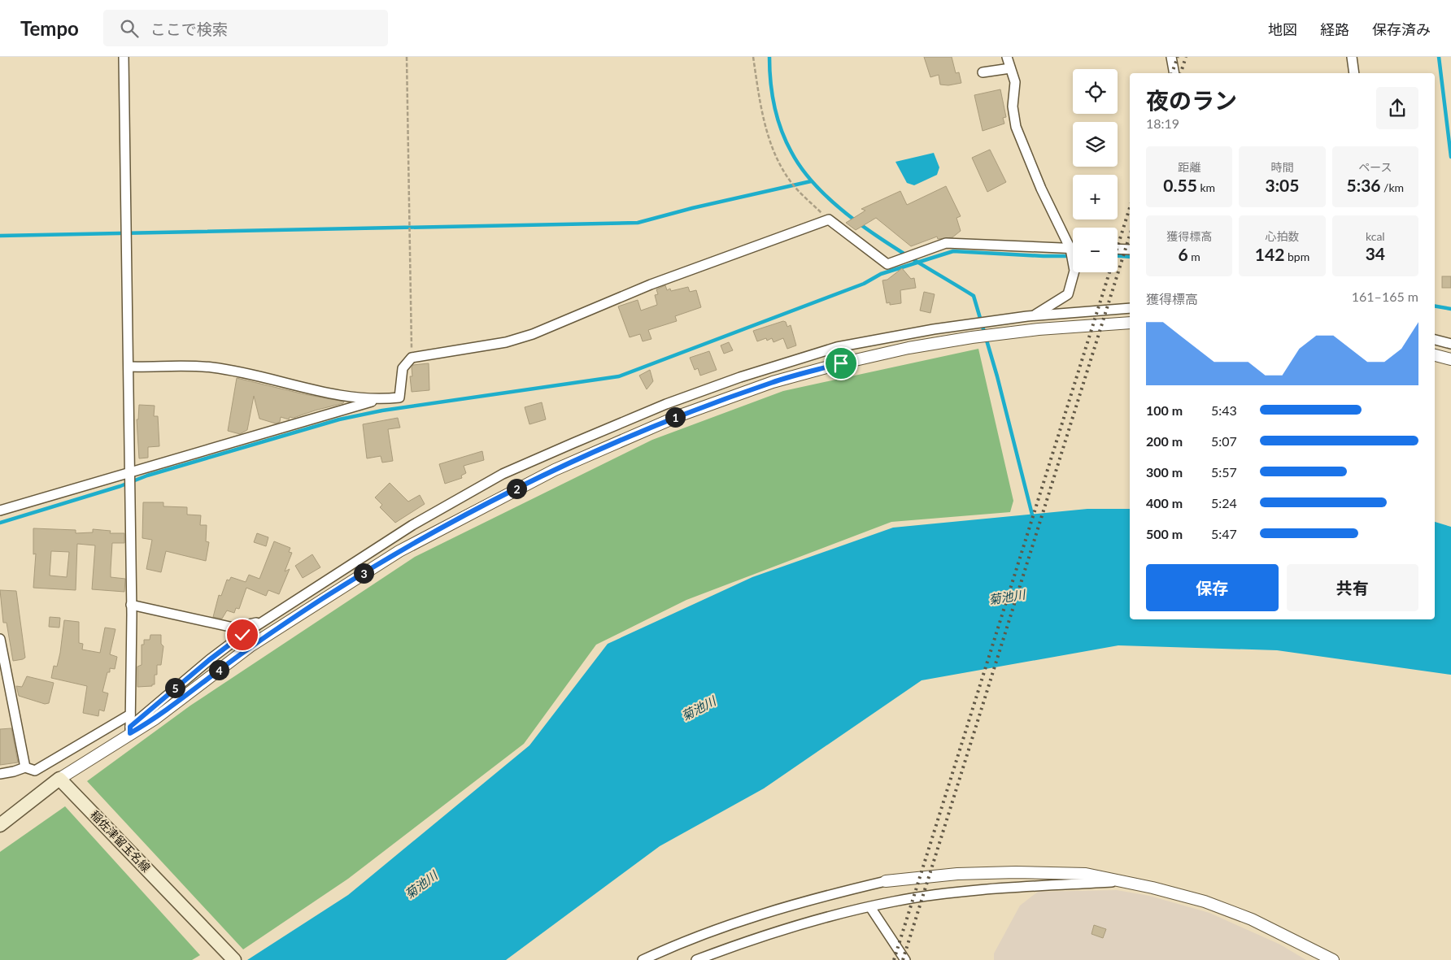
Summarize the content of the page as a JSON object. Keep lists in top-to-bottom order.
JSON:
{
  "streets": {
    "main road": ["稲佐津留玉名線"]
  },
  "water": ["菊池川"],
  "page": {
    "header": "Tempo",
    "search": "ここで検索",
    "nav": ["地図", "経路", "保存済み"],
    "map_buttons": ["+", "−"],
    "heading": ["夜のラン", "18:19"],
    "stats": [
      ["距離", "0.55 km"],
      ["時間", "3:05"],
      ["ペース", "5:36 /km"],
      ["獲得標高", "6 m"],
      ["心拍数", "142 bpm"],
      ["kcal", "34"]
    ],
    "chart": ["獲得標高", "161–165 m"],
    "list": [
      {
        "name": "100 m",
        "note": "5:43"
      },
      {
        "name": "200 m",
        "note": "5:07"
      },
      {
        "name": "300 m",
        "note": "5:57"
      },
      {
        "name": "400 m",
        "note": "5:24"
      },
      {
        "name": "500 m",
        "note": "5:47"
      }
    ],
    "pins": [
      "1",
      "2",
      "3",
      "4",
      "5"
    ],
    "buttons": ["保存", "共有"]
  }
}
